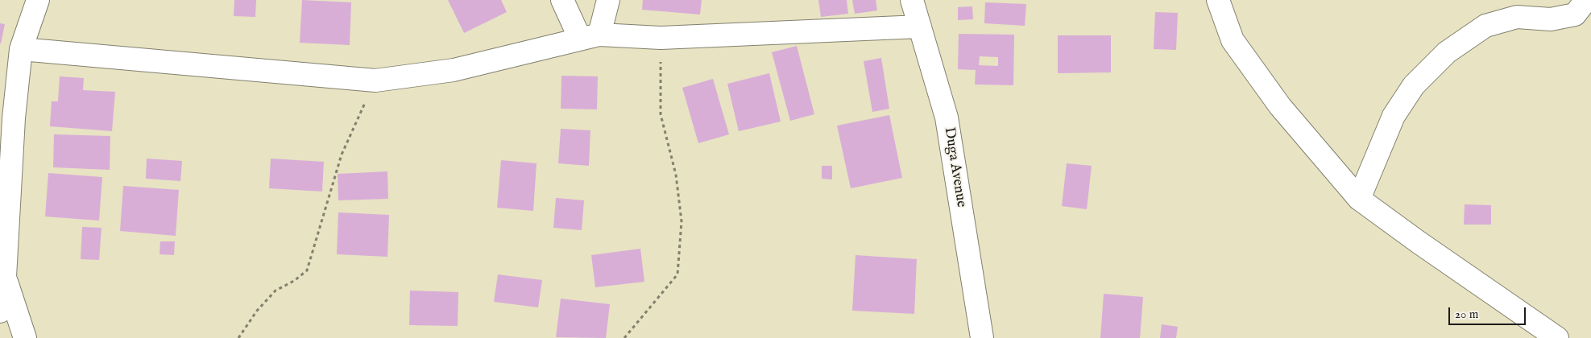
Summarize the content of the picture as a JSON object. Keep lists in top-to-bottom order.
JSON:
{
  "streets": {
    "street": ["Duga Avenue"]
  },
  "scale_bar": "20 m"
}
